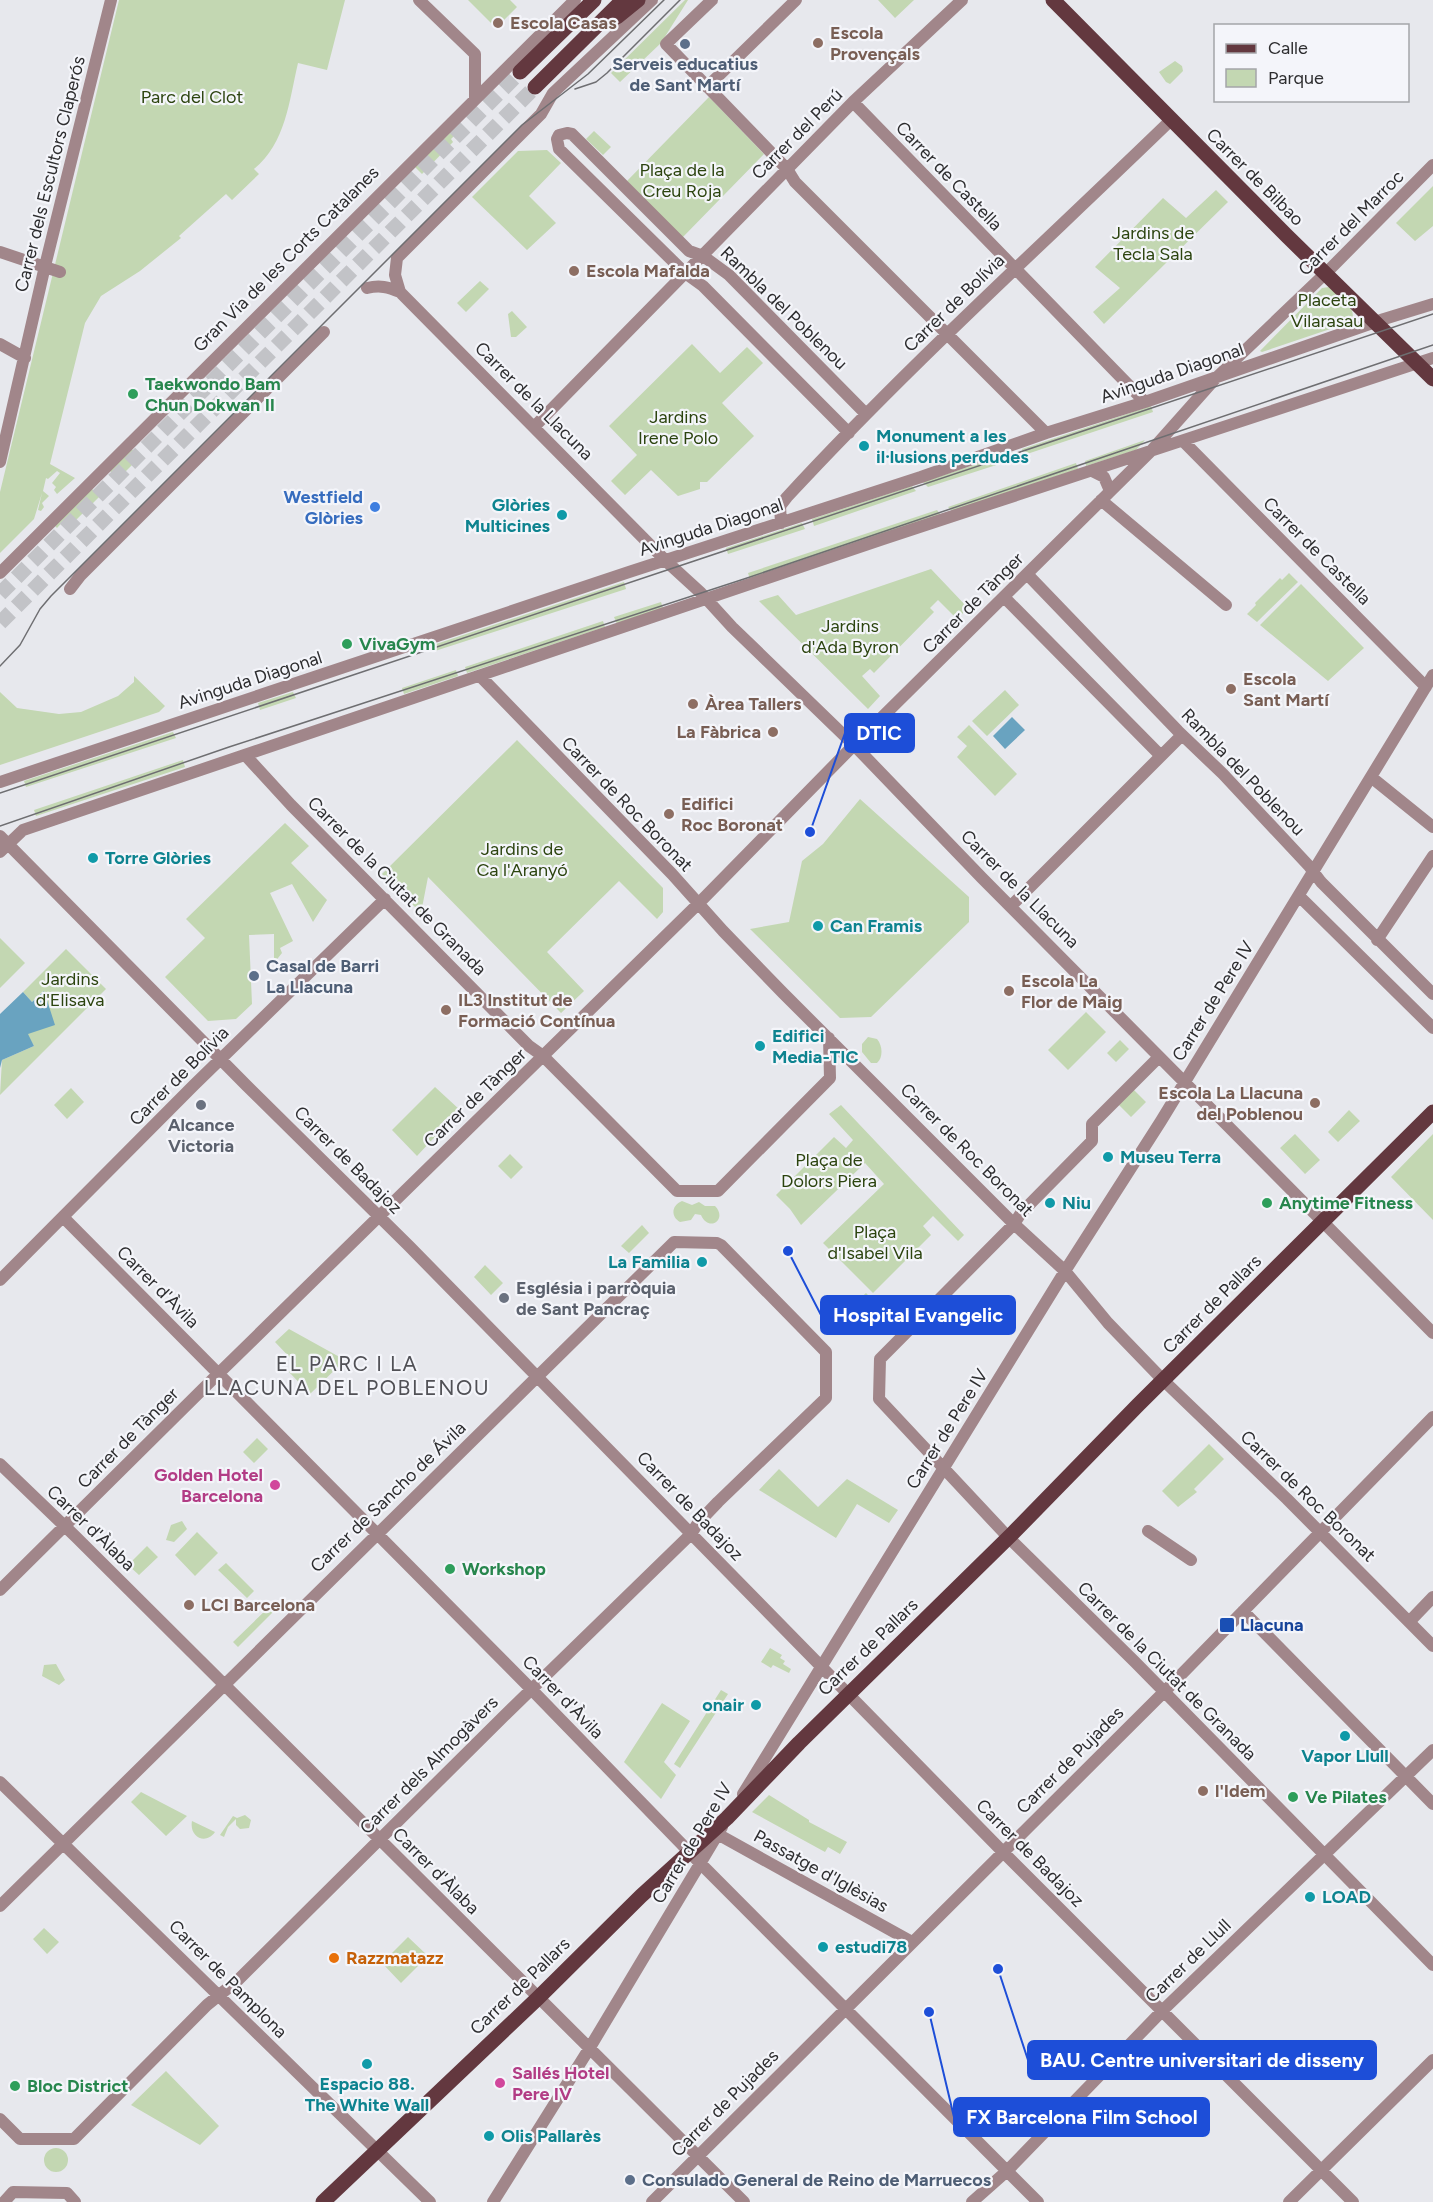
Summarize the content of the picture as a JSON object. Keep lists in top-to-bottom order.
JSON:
{
  "streets": {
    "main road": ["Carrer de Bilbao", "Carrer de Pallars"],
    "street": [
      "Carrer del Perú",
      "Carrer dels Escultors Claperós",
      "Carrer de Castella",
      "Carrer del Marroc",
      "Gran Via de les Corts Catalanes",
      "Carrer de Bolívia",
      "Rambla del Poblenou",
      "Avinguda Diagonal",
      "Carrer de la Llacuna",
      "Carrer de Tànger",
      "Carrer de Roc Boronat",
      "Carrer de la Ciutat de Granada",
      "Carrer de Pere IV",
      "Carrer de Badajoz",
      "Carrer d'Àvila",
      "Carrer de Sancho de Ávila",
      "Carrer d'Àlaba",
      "Carrer de Pujades",
      "Carrer dels Almogàvers",
      "Passatge d'Iglèsias",
      "Carrer de Llull",
      "Carrer de Pamplona"
    ]
  },
  "crossings": [
    ["Carrer del Perú", "Carrer de Castella"],
    ["Carrer del Perú", "Rambla del Poblenou"],
    ["Carrer del Perú", "Carrer de la Llacuna"],
    ["Carrer de Castella", "Carrer de Bolívia"],
    ["Carrer de Castella", "Avinguda Diagonal"],
    ["Carrer de Castella", "Carrer de Pere IV"],
    ["Carrer de Bilbao", "Carrer del Marroc"],
    ["Carrer de Bilbao", "Carrer de Bolívia"],
    ["Carrer de Bilbao", "Avinguda Diagonal"],
    ["Carrer del Marroc", "Avinguda Diagonal"],
    ["Carrer del Marroc", "Carrer de Tànger"],
    ["Carrer de Bolívia", "Rambla del Poblenou"],
    ["Carrer de Bolívia", "Avinguda Diagonal"],
    ["Carrer de Bolívia", "Carrer de la Ciutat de Granada"],
    ["Carrer de Bolívia", "Carrer de Badajoz"],
    ["Carrer de Bolívia", "Carrer d'Àvila"],
    ["Rambla del Poblenou", "Carrer de Tànger"],
    ["Rambla del Poblenou", "Carrer de Pere IV"],
    ["Avinguda Diagonal", "Carrer de la Llacuna"],
    ["Carrer de la Llacuna", "Carrer de Tànger"],
    ["Carrer de la Llacuna", "Carrer de Pere IV"],
    ["Carrer de la Llacuna", "Carrer de Pallars"],
    ["Carrer de Tànger", "Carrer de Roc Boronat"],
    ["Carrer de Tànger", "Carrer de la Ciutat de Granada"],
    ["Carrer de Tànger", "Carrer de Badajoz"],
    ["Carrer de Tànger", "Carrer d'Àvila"],
    ["Carrer de Tànger", "Carrer d'Àlaba"],
    ["Carrer de Roc Boronat", "Carrer de la Ciutat de Granada"],
    ["Carrer de Roc Boronat", "Carrer de Pere IV"],
    ["Carrer de Roc Boronat", "Carrer de Pallars"],
    ["Carrer de Roc Boronat", "Carrer de Pujades"],
    ["Carrer de la Ciutat de Granada", "Carrer de Pere IV"],
    ["Carrer de la Ciutat de Granada", "Carrer de Pallars"],
    ["Carrer de la Ciutat de Granada", "Carrer de Pujades"],
    ["Carrer de la Ciutat de Granada", "Carrer de Llull"],
    ["Carrer de Pere IV", "Carrer de Badajoz"],
    ["Carrer de Pere IV", "Carrer d'Àvila"],
    ["Carrer de Pere IV", "Carrer de Pallars"],
    ["Carrer de Pere IV", "Carrer d'Àlaba"],
    ["Carrer de Badajoz", "Carrer de Pallars"],
    ["Carrer de Badajoz", "Carrer de Sancho de Ávila"],
    ["Carrer de Badajoz", "Carrer de Pujades"],
    ["Carrer de Badajoz", "Carrer dels Almogàvers"],
    ["Carrer de Badajoz", "Carrer de Llull"],
    ["Carrer d'Àvila", "Carrer de Pallars"],
    ["Carrer d'Àvila", "Carrer de Sancho de Ávila"],
    ["Carrer d'Àvila", "Carrer de Pujades"],
    ["Carrer d'Àvila", "Carrer dels Almogàvers"],
    ["Carrer d'Àvila", "Carrer de Llull"],
    ["Carrer de Pallars", "Carrer d'Àlaba"],
    ["Carrer de Pallars", "Passatge d'Iglèsias"],
    ["Carrer de Pallars", "Carrer de Pamplona"],
    ["Carrer de Sancho de Ávila", "Carrer d'Àlaba"],
    ["Carrer de Sancho de Ávila", "Carrer dels Almogàvers"],
    ["Carrer de Sancho de Ávila", "Carrer de Pamplona"],
    ["Carrer d'Àlaba", "Carrer de Pujades"],
    ["Carrer d'Àlaba", "Carrer dels Almogàvers"],
    ["Carrer de Pujades", "Passatge d'Iglèsias"],
    ["Carrer dels Almogàvers", "Carrer de Pamplona"]
  ],
  "districts": ["EL PARC I LA LLACUNA DEL POBLENOU"],
  "parks": [
    "Parc del Clot",
    "Plaça de la Creu Roja",
    "Jardins de Tecla Sala",
    "Placeta Vilarasau",
    "Jardins Irene Polo",
    "Jardins d'Ada Byron",
    "Jardins de Ca l'Aranyó",
    "Jardins d'Elisava",
    "Plaça de Dolors Piera",
    "Plaça d'Isabel Vila"
  ],
  "places": {
    "other": [
      "Escola Casas",
      "Escola Provençals",
      "Serveis educatius de Sant Martí",
      "Escola Mafalda",
      "Taekwondo Bam Chun Dokwan II",
      "Monument a les il·lusions perdudes",
      "Westfield Glòries",
      "Glòries Multicines",
      "VivaGym",
      "Escola Sant Martí",
      "Àrea Tallers",
      "La Fàbrica",
      "Edifici Roc Boronat",
      "DTIC",
      "Torre Glòries",
      "Can Framis",
      "Casal de Barri La Llacuna",
      "Escola La Flor de Maig",
      "IL3 Institut de Formació Contínua",
      "Edifici Media-TIC",
      "Escola La Llacuna del Poblenou",
      "Alcance Victoria",
      "Museu Terra",
      "Niu",
      "Anytime Fitness",
      "Hospital Evangelic",
      "La Familia",
      "Església i parròquia de Sant Pancraç",
      "Golden Hotel Barcelona",
      "Workshop",
      "LCI Barcelona",
      "onair",
      "Vapor Llull",
      "l'Idem",
      "Ve Pilates",
      "LOAD",
      "estudi78",
      "Razzmatazz",
      "BAU. Centre universitari de disseny",
      "FX Barcelona Film School",
      "Espacio 88. The White Wall",
      "Sallés Hotel Pere IV",
      "Bloc District",
      "Olis Pallarès",
      "Consulado General de Reino de Marruecos"
    ],
    "transit": ["Llacuna"]
  },
  "legend": ["Calle", "Parque"]
}
